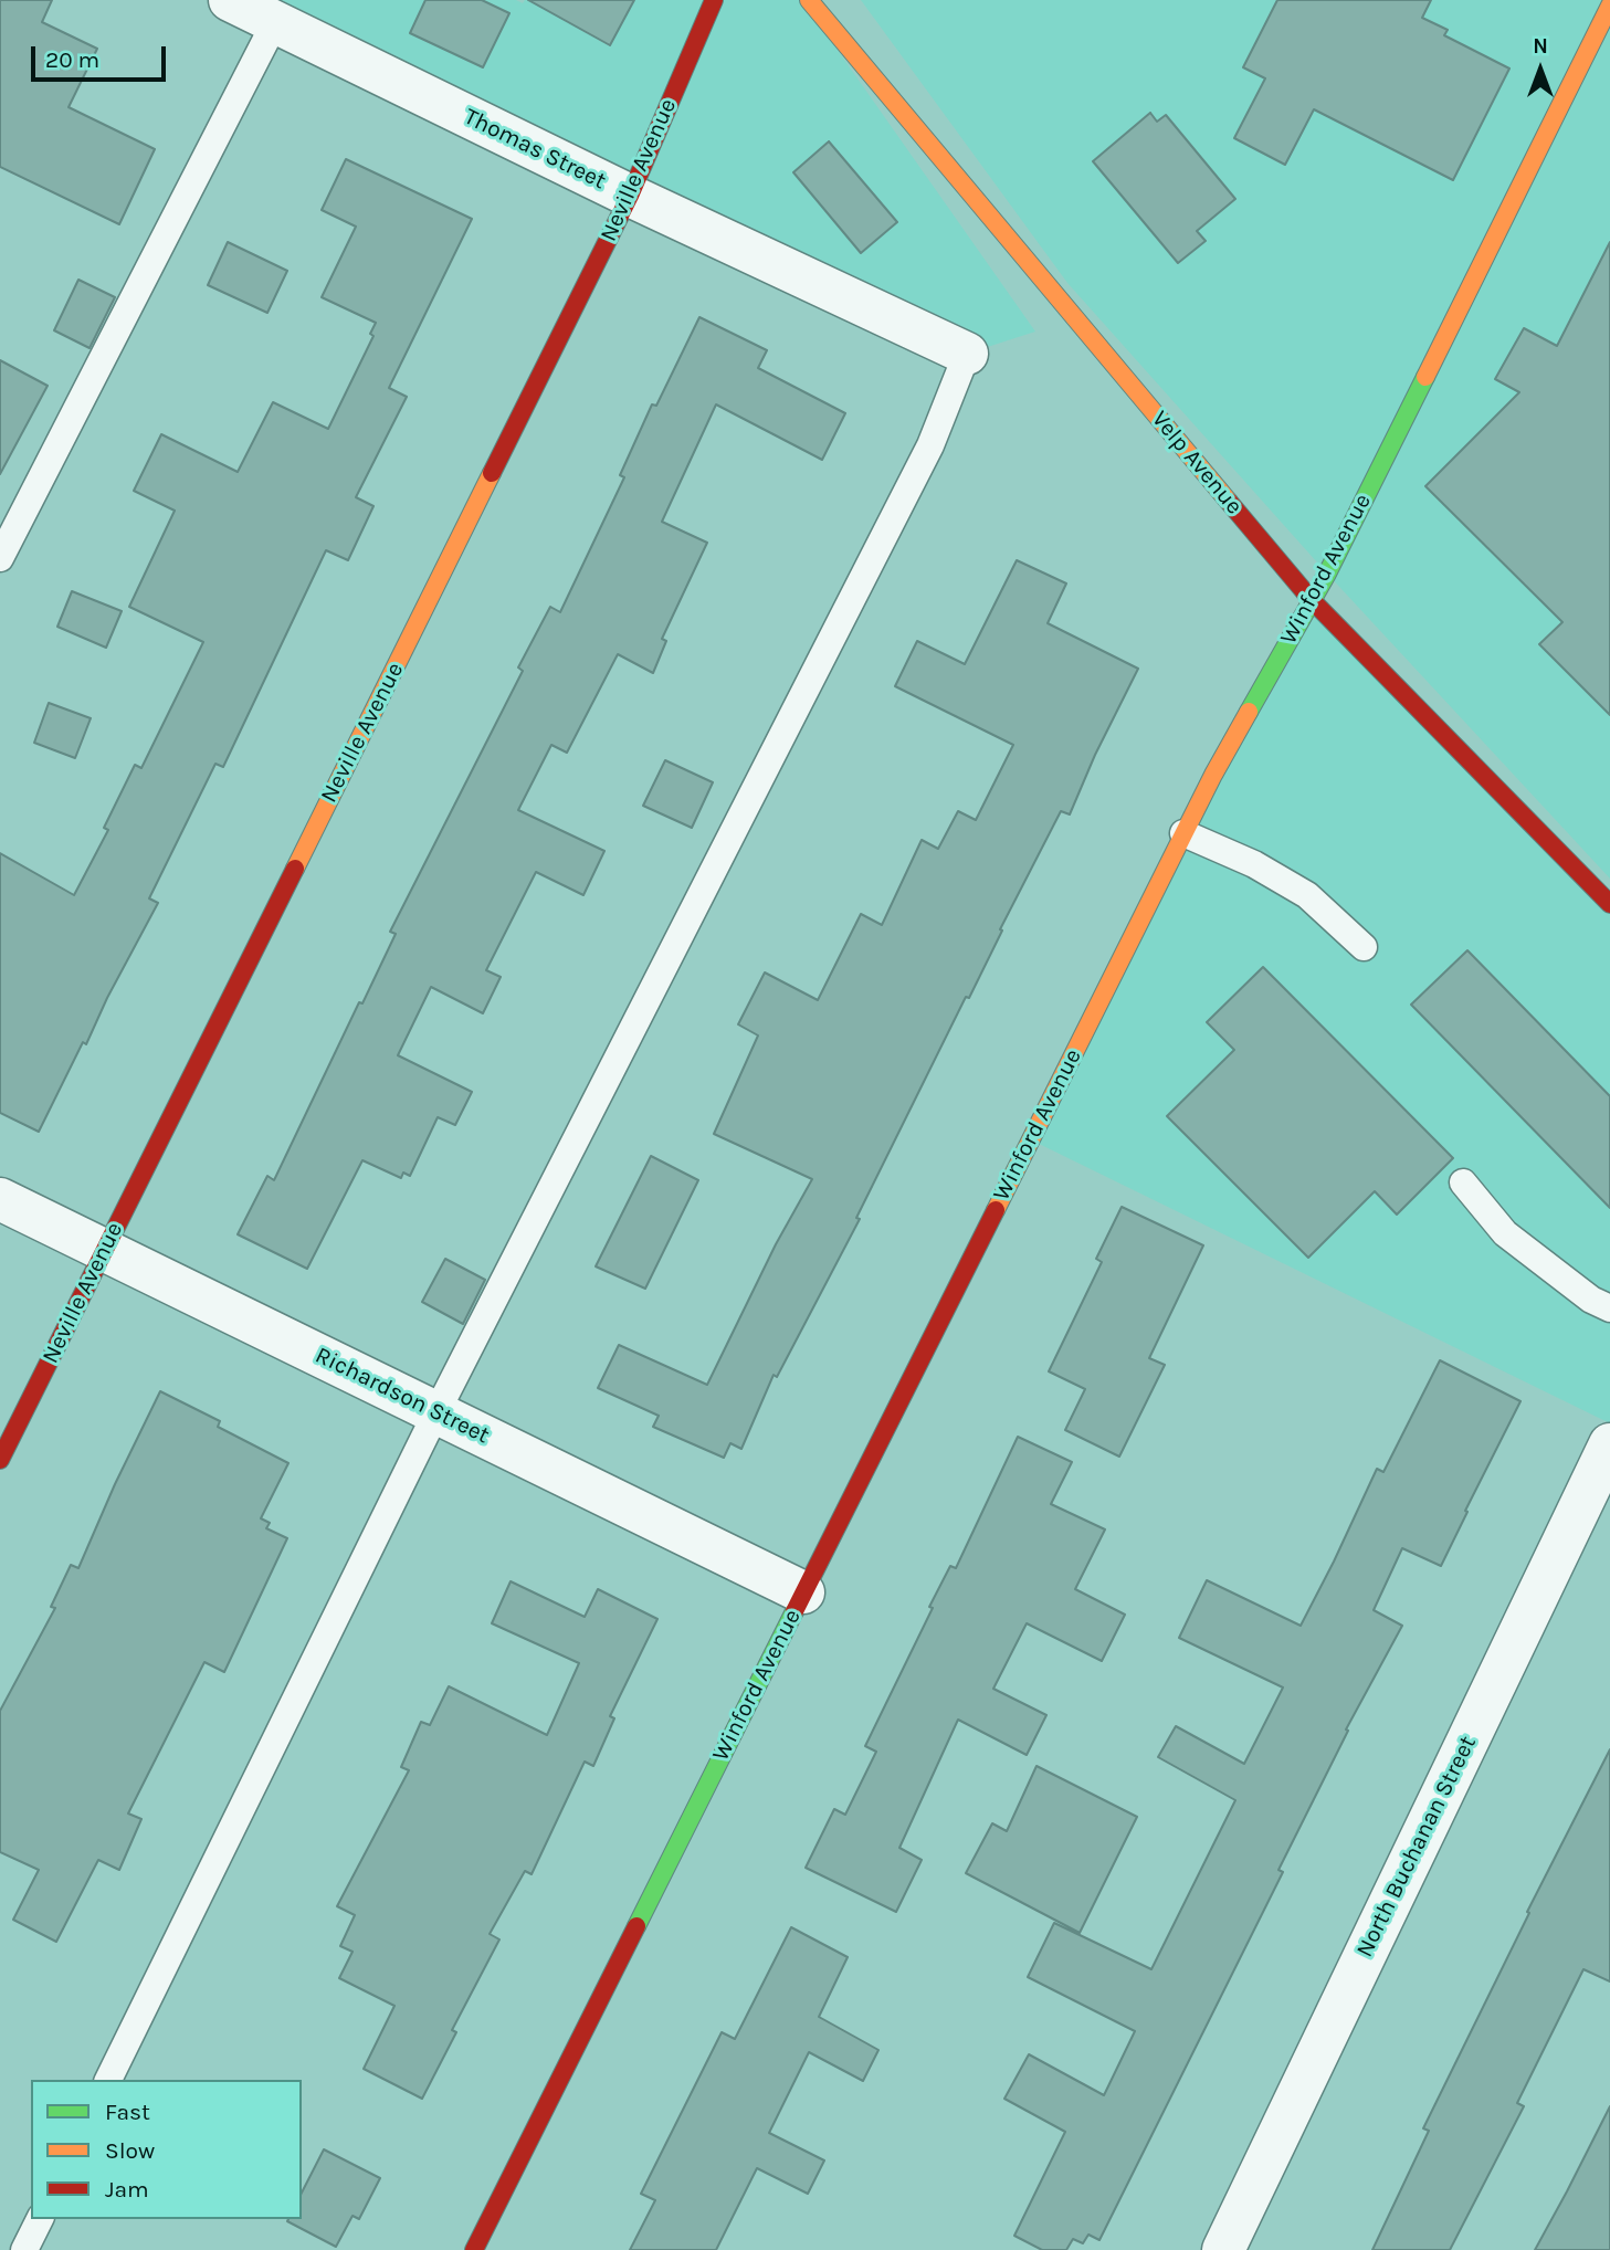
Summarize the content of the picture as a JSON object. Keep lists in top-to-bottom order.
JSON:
{
  "streets": {
    "street": [
      "Thomas Street",
      "Neville Avenue",
      "Velp Avenue",
      "Winford Avenue",
      "Richardson Street",
      "North Buchanan Street"
    ]
  },
  "crossings": [
    ["Thomas Street", "Neville Avenue"],
    ["Neville Avenue", "Richardson Street"],
    ["Velp Avenue", "Winford Avenue"],
    ["Winford Avenue", "Richardson Street"]
  ],
  "legend": ["Fast", "Slow", "Jam"],
  "scale_bar": "20 m",
  "north": "top"
}
